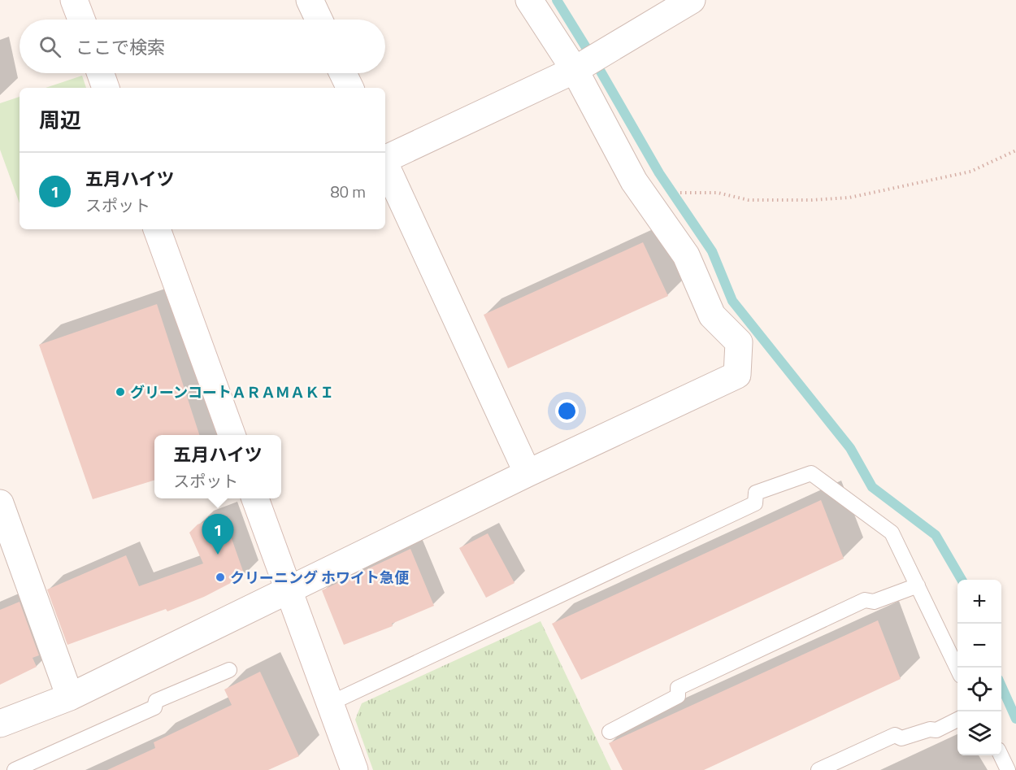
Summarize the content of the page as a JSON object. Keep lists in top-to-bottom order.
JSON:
{
  "places": ["グリーンコートＡＲＡＭＡＫＩ", "クリーニング ホワイト急便"],
  "page": {
    "search": "ここで検索",
    "heading": "周辺",
    "list": [
      {
        "mark": "1",
        "name": "五月ハイツ",
        "note": "スポット",
        "value": "80 m"
      }
    ],
    "popup": ["五月ハイツ", "スポット"],
    "pins": "1",
    "map_buttons": ["+", "−"]
  }
}
